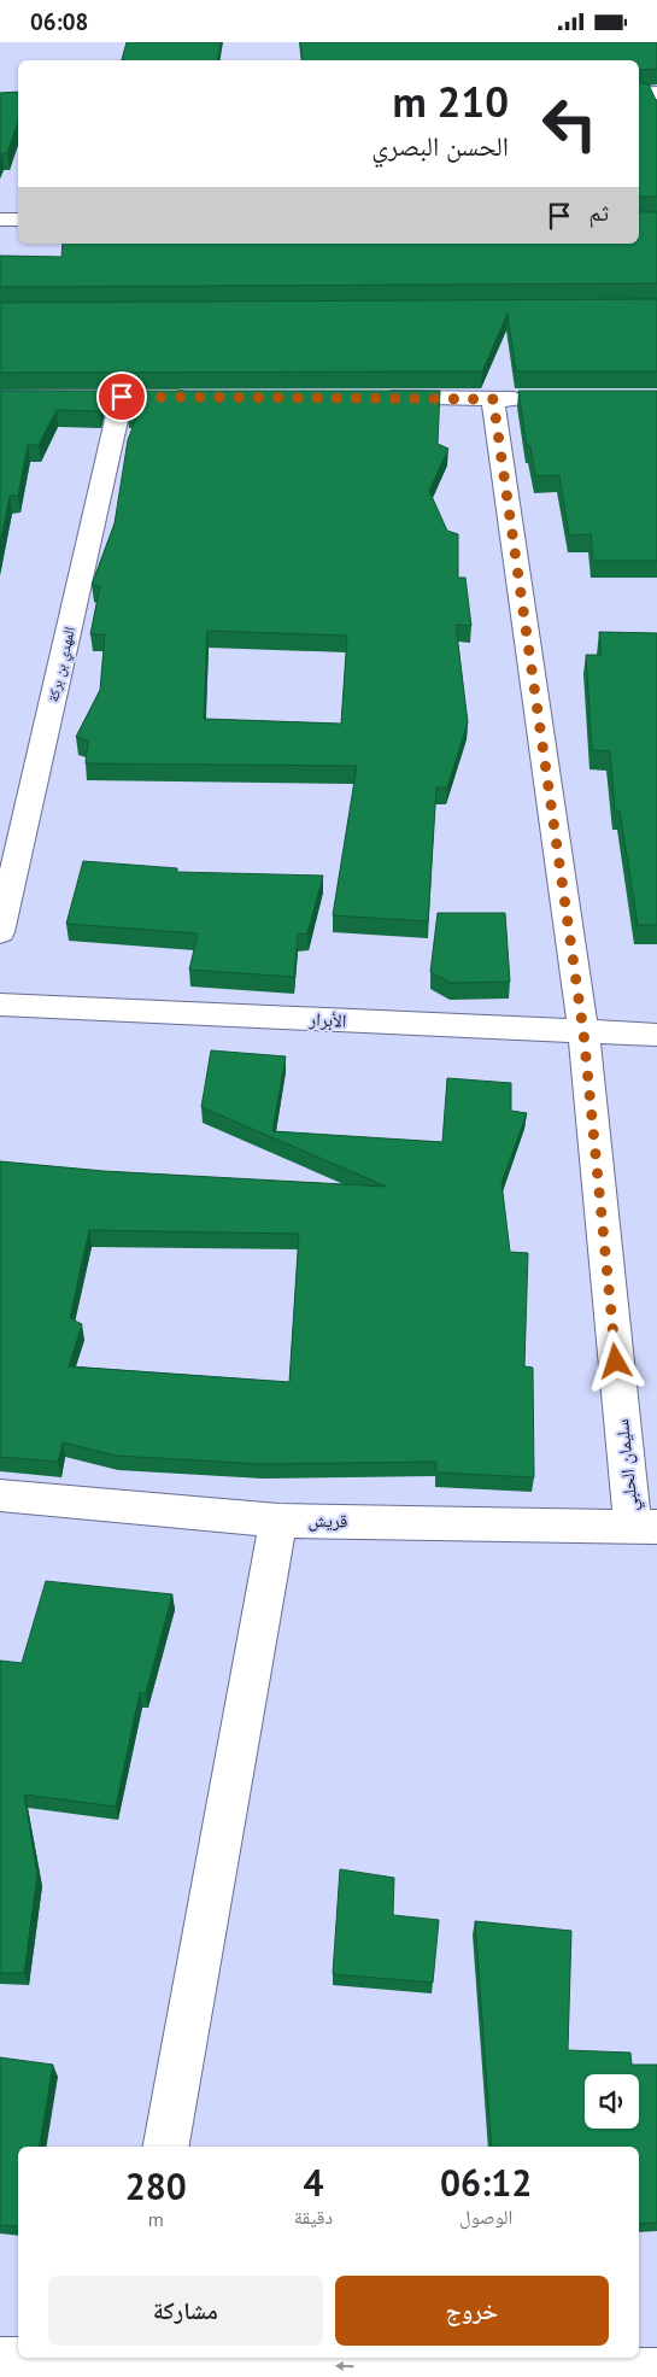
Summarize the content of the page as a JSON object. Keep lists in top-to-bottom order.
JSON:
{
  "streets": {
    "street": [
      "المهدي بن بركة",
      "الأبرار",
      "سليمان الحلبي",
      "قريش"
    ]
  },
  "crossings": [
    ["الأبرار", "سليمان الحلبي"],
    ["سليمان الحلبي", "قريش"]
  ],
  "page": {
    "status": "06:08",
    "turn": ["210 m", "الحسن البصري"],
    "then": "ثم",
    "eta": [
      "06:12",
      "الوصول",
      "4",
      "دقيقة",
      "280",
      "m"
    ],
    "buttons": ["خروج", "مشاركة"]
  }
}
